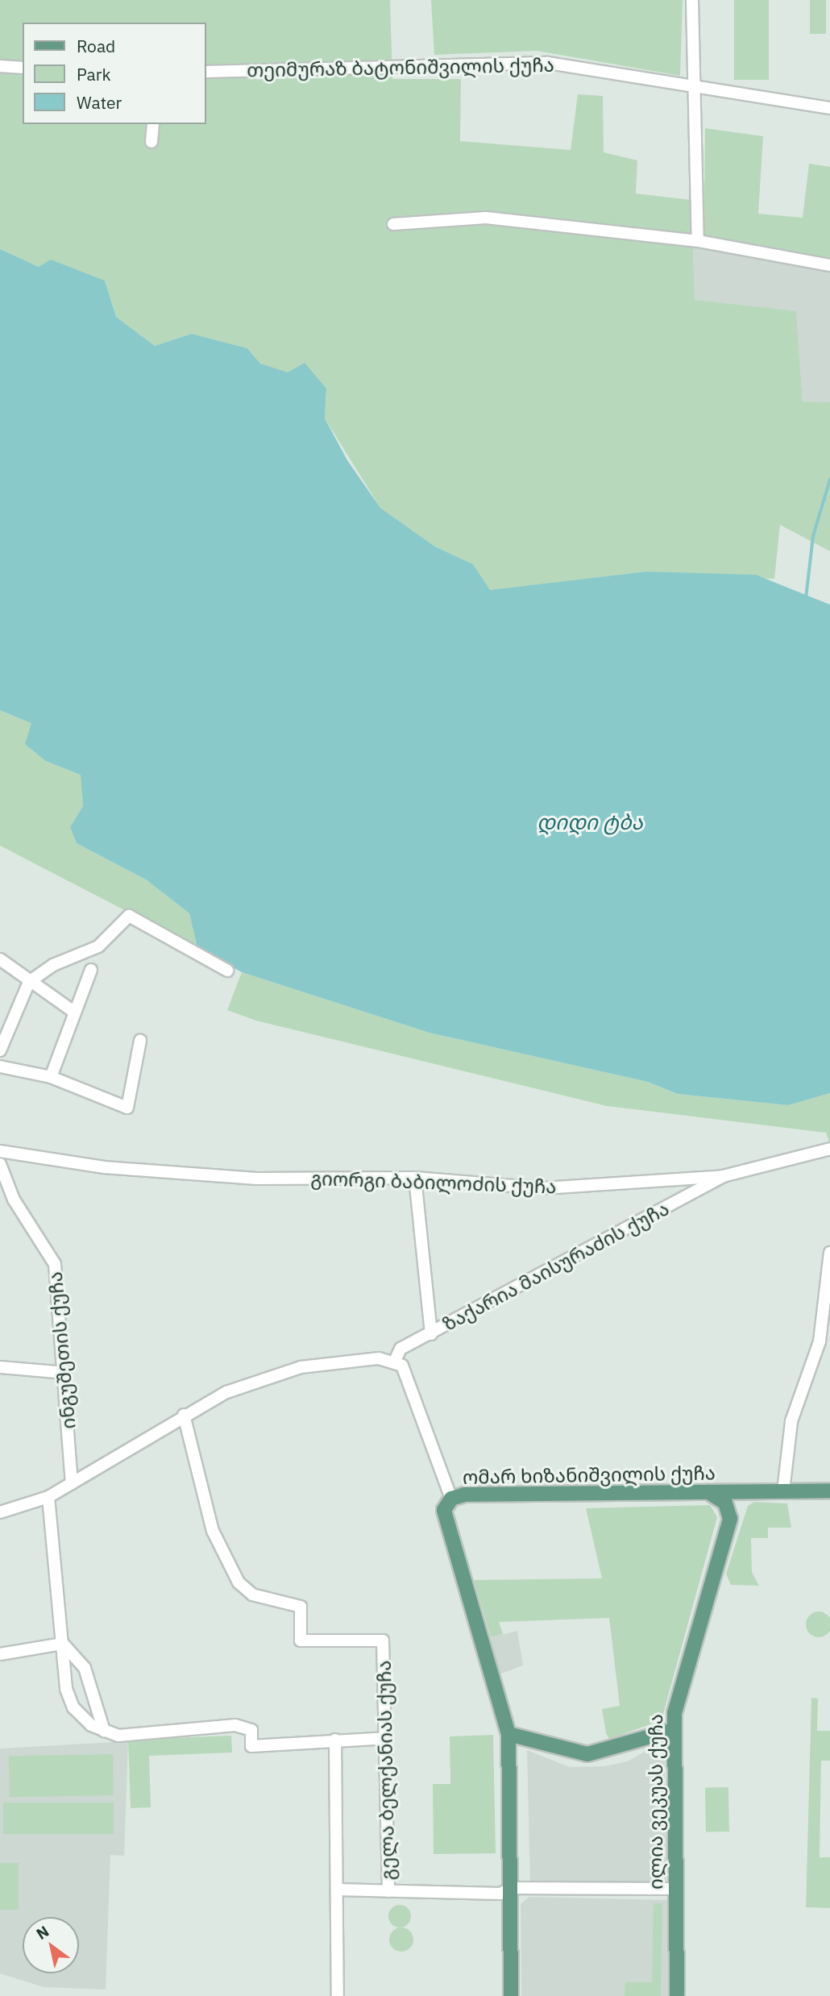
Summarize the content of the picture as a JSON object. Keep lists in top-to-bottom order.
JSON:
{
  "streets": {
    "main road": ["ომარ ხიზანიშვილის ქუჩა", "ილია ვეკუას ქუჩა"],
    "street": [
      "თეიმურაზ ბატონიშვილის ქუჩა",
      "გიორგი ბაბილოძის ქუჩა",
      "ზაქარია მაისურაძის ქუჩა",
      "ინგუშეთის ქუჩა",
      "გელა ბელქანიას ქუჩა"
    ]
  },
  "crossings": [
    ["გიორგი ბაბილოძის ქუჩა", "ზაქარია მაისურაძის ქუჩა"],
    ["ომარ ხიზანიშვილის ქუჩა", "ილია ვეკუას ქუჩა"]
  ],
  "water": ["დიდი ტბა"],
  "legend": ["Road", "Park", "Water"],
  "north": "top left"
}
